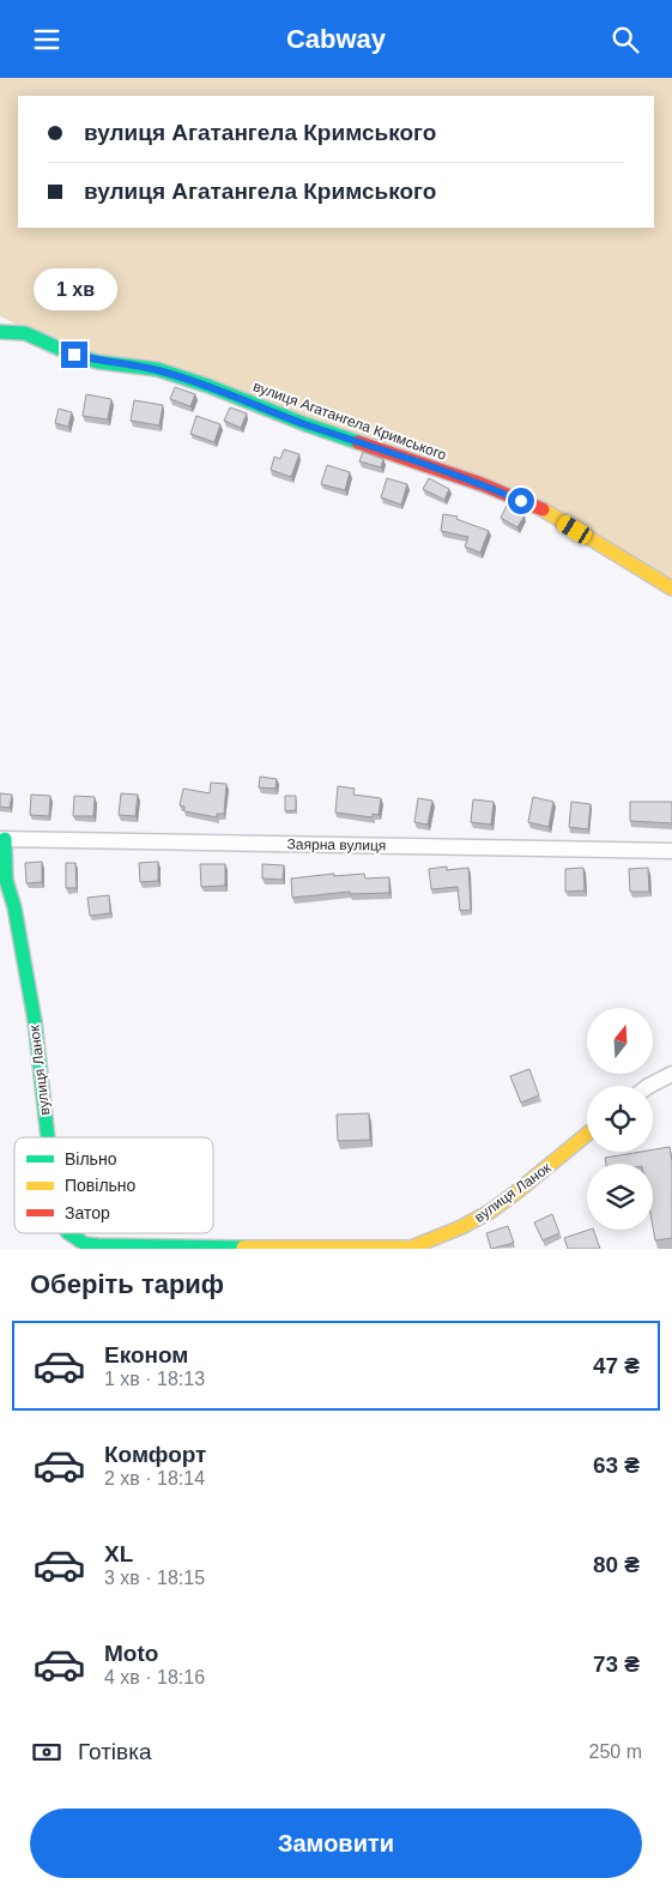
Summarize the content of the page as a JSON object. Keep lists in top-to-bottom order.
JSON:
{
  "streets": {
    "street": ["вулиця Агатангела Кримського", "Заярна вулиця", "вулиця Ланок"]
  },
  "crossings": [
    ["Заярна вулиця", "вулиця Ланок"]
  ],
  "legend": ["Вільно", "Повільно", "Затор"],
  "north": "top",
  "page": {
    "header": "Cabway",
    "banner": ["вулиця Агатангела Кримського", "вулиця Агатангела Кримського"],
    "bubble": "1 хв",
    "heading": "Оберіть тариф",
    "list": [
      {
        "name": "Економ",
        "note": "1 хв · 18:13",
        "value": "47 ₴"
      },
      {
        "name": "Комфорт",
        "note": "2 хв · 18:14",
        "value": "63 ₴"
      },
      {
        "name": "XL",
        "note": "3 хв · 18:15",
        "value": "80 ₴"
      },
      {
        "name": "Moto",
        "note": "4 хв · 18:16",
        "value": "73 ₴"
      }
    ],
    "pay": ["Готівка", "250 m"],
    "buttons": "Замовити"
  }
}
